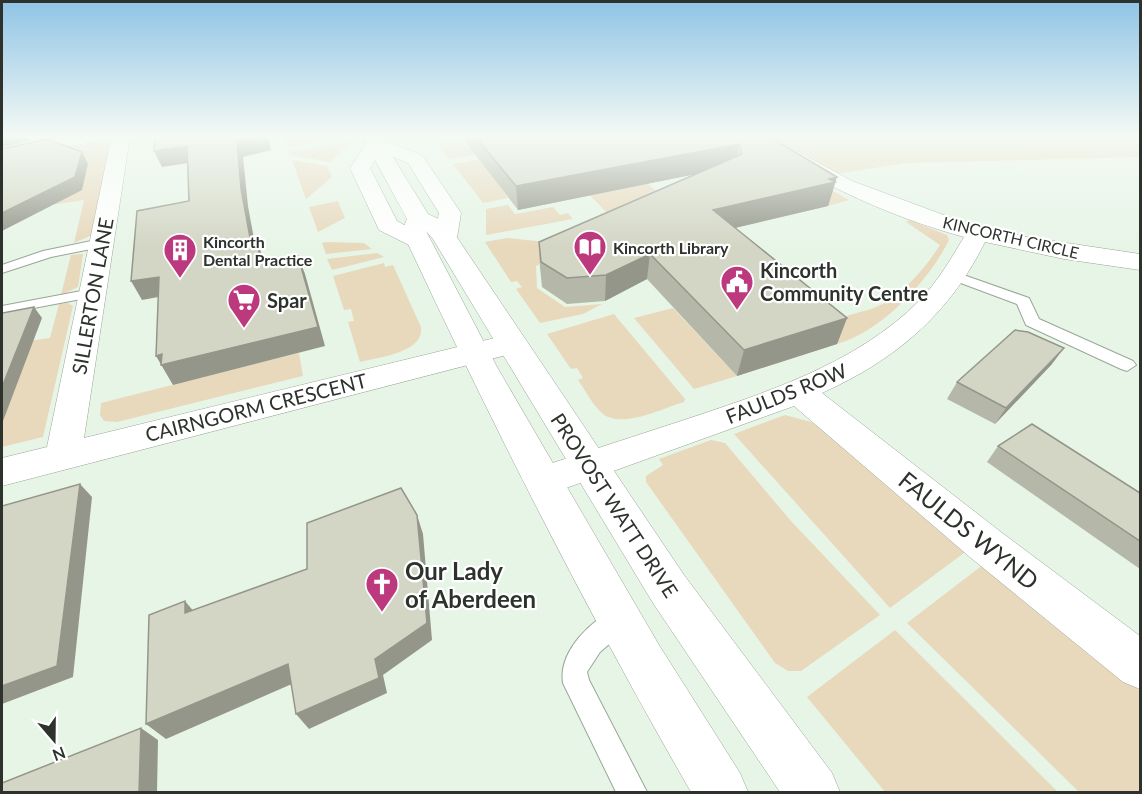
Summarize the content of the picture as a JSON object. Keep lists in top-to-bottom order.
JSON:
{
  "streets": {
    "street": [
      "KINCORTH CIRCLE",
      "SILLERTON LANE",
      "FAULDS ROW",
      "CAIRNGORM CRESCENT",
      "PROVOST WATT DRIVE",
      "FAULDS WYND"
    ]
  },
  "crossings": [
    ["KINCORTH CIRCLE", "FAULDS ROW"],
    ["SILLERTON LANE", "CAIRNGORM CRESCENT"],
    ["FAULDS ROW", "PROVOST WATT DRIVE"],
    ["FAULDS ROW", "FAULDS WYND"],
    ["CAIRNGORM CRESCENT", "PROVOST WATT DRIVE"]
  ],
  "places": {
    "library": ["Kincorth Library"],
    "building": ["Kincorth Dental Practice"],
    "public building": ["Kincorth Community Centre"],
    "supermarket": ["Spar"],
    "church": ["Our Lady of Aberdeen"]
  },
  "north": "bottom"
}
